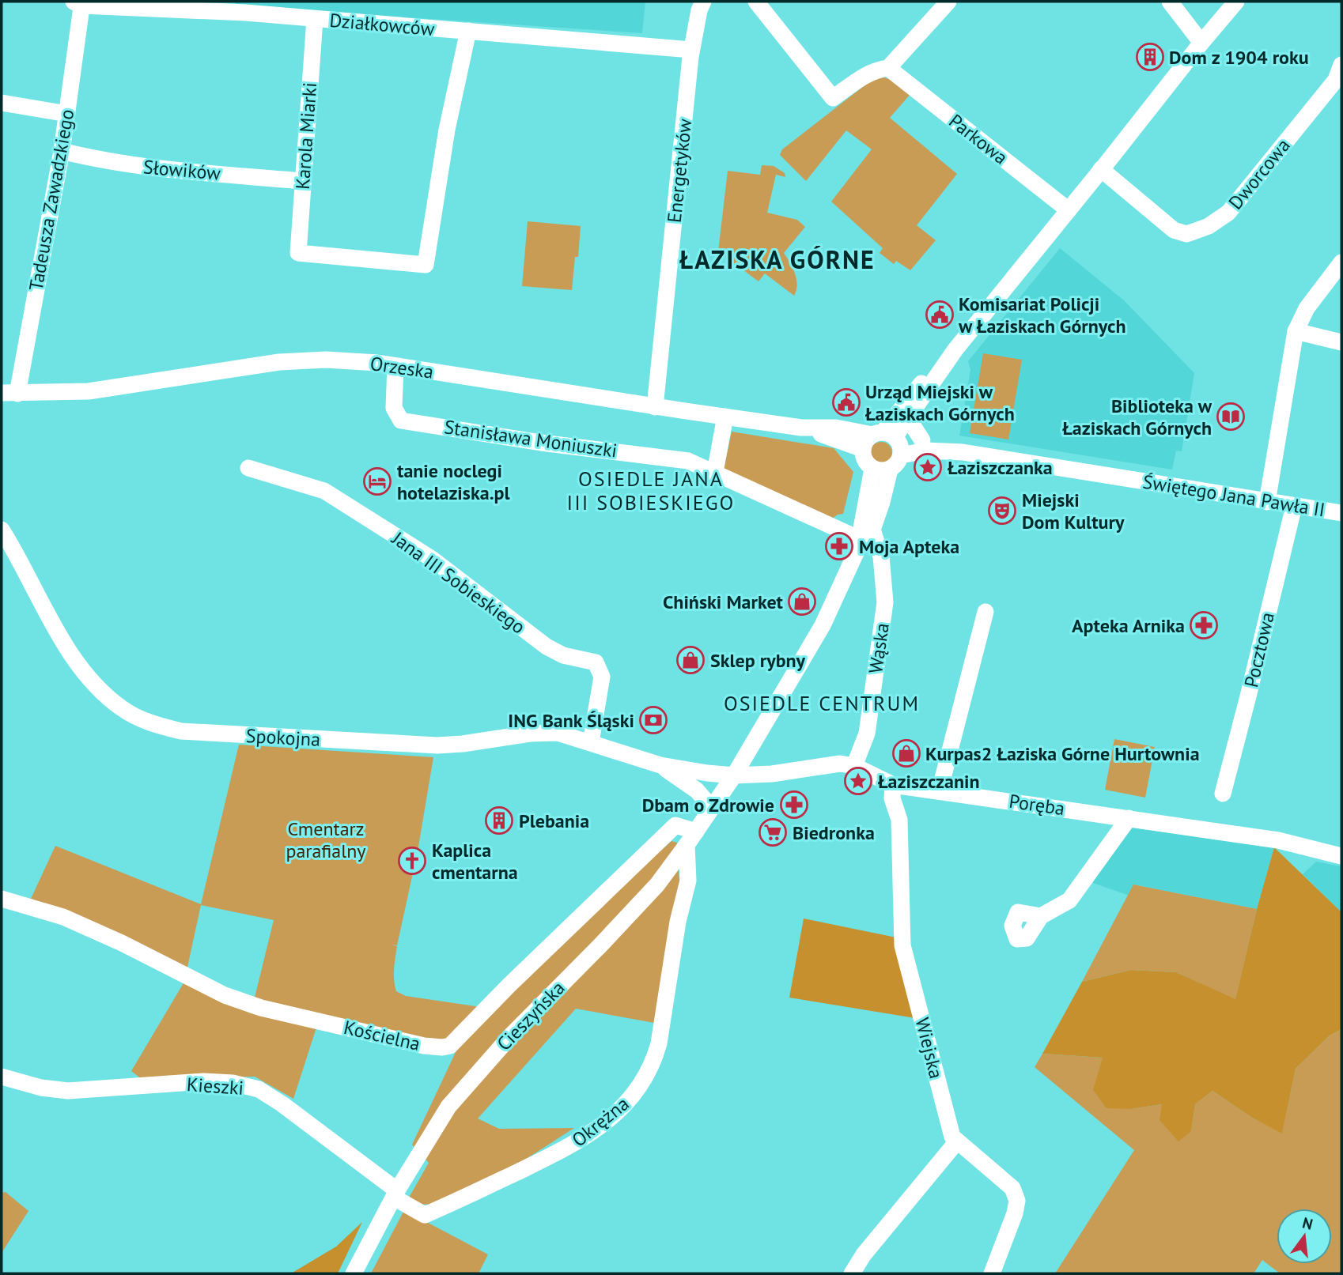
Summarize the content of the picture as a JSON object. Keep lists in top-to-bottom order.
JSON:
{
  "streets": {
    "street": [
      "Działkowców",
      "Karola Miarki",
      "Parkowa",
      "Słowików",
      "Energetyków",
      "Dworcowa",
      "Tadeusza Zawadzkiego",
      "Orzeska",
      "Stanisława Moniuszki",
      "Świętego Jana Pawła II",
      "Jana III Sobieskiego",
      "Wąska",
      "Pocztowa",
      "Spokojna",
      "Poręba",
      "Cieszyńska",
      "Kościelna",
      "Wiejska",
      "Kieszki",
      "Okrężna"
    ]
  },
  "crossings": [
    ["Działkowców", "Karola Miarki"],
    ["Działkowców", "Energetyków"],
    ["Działkowców", "Tadeusza Zawadzkiego"],
    ["Karola Miarki", "Słowików"],
    ["Słowików", "Tadeusza Zawadzkiego"],
    ["Energetyków", "Orzeska"],
    ["Tadeusza Zawadzkiego", "Orzeska"],
    ["Orzeska", "Stanisława Moniuszki"],
    ["Orzeska", "Świętego Jana Pawła II"],
    ["Świętego Jana Pawła II", "Pocztowa"],
    ["Jana III Sobieskiego", "Spokojna"],
    ["Wąska", "Poręba"],
    ["Wąska", "Cieszyńska"],
    ["Spokojna", "Poręba"],
    ["Spokojna", "Cieszyńska"],
    ["Poręba", "Cieszyńska"],
    ["Poręba", "Wiejska"],
    ["Cieszyńska", "Kościelna"],
    ["Cieszyńska", "Kieszki"],
    ["Cieszyńska", "Okrężna"],
    ["Kościelna", "Okrężna"],
    ["Kieszki", "Okrężna"]
  ],
  "districts": ["ŁAZISKA GÓRNE", "OSIEDLE JANA III SOBIESKIEGO", "OSIEDLE CENTRUM"],
  "parks": ["Cmentarz parafialny"],
  "places": {
    "building": ["Dom z 1904 roku", "Plebania"],
    "public building": ["Komisariat Policji w Łaziskach Górnych", "Urząd Miejski w Łaziskach Górnych"],
    "library": ["Biblioteka w Łaziskach Górnych"],
    "place": ["Łaziszczanka", "Łaziszczanin"],
    "hotel": ["tanie noclegi hotelaziska.pl"],
    "theatre": ["Miejski Dom Kultury"],
    "pharmacy": ["Moja Apteka", "Apteka Arnika", "Dbam o Zdrowie"],
    "shop": ["Chiński Market", "Sklep rybny", "Kurpas2 Łaziska Górne Hurtownia"],
    "bank": ["ING Bank Śląski"],
    "supermarket": ["Biedronka"],
    "church": ["Kaplica cmentarna"]
  },
  "north": "top"
}
